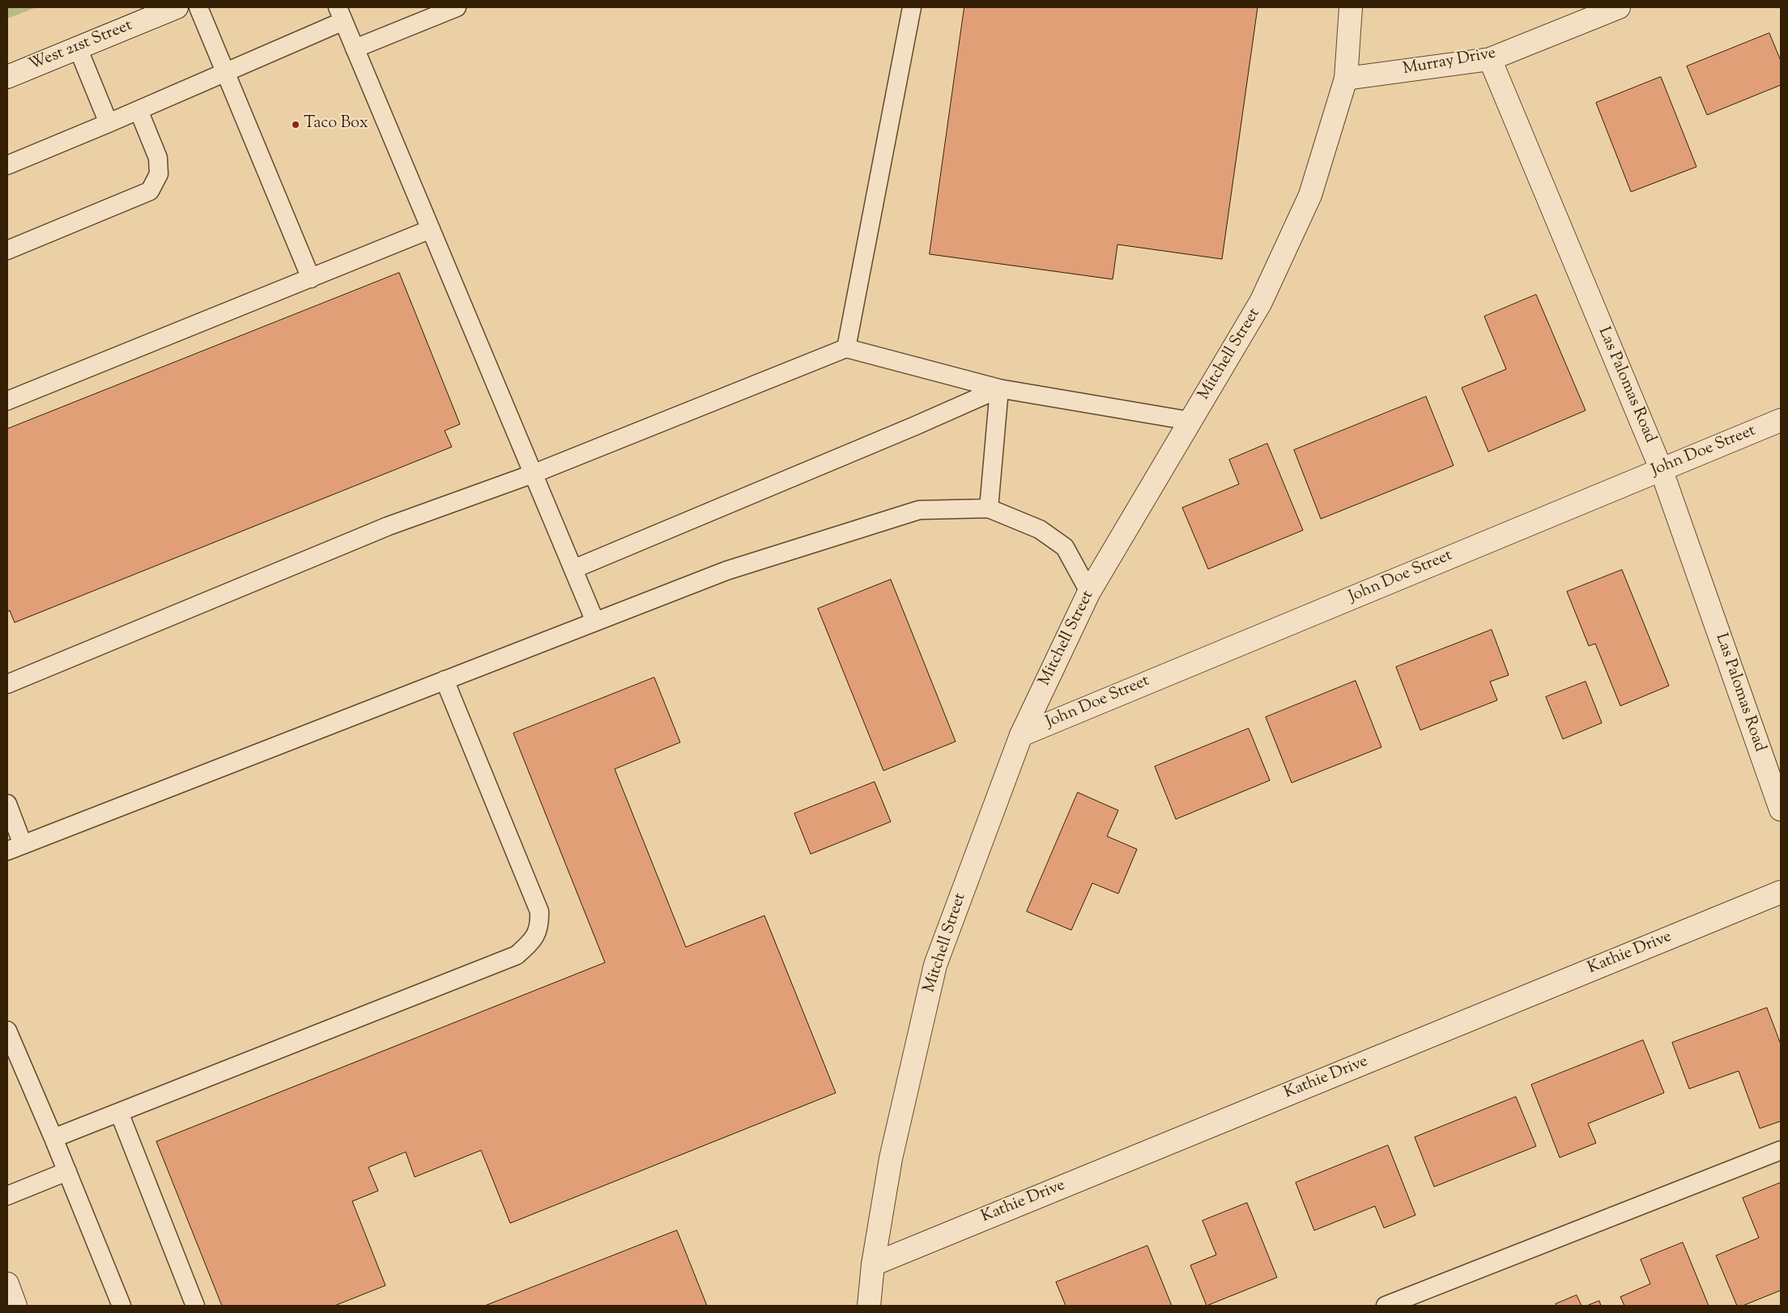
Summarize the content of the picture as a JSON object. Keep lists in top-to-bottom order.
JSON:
{
  "streets": {
    "street": [
      "West 21st Street",
      "Murray Drive",
      "Mitchell Street",
      "Las Palomas Road",
      "John Doe Street",
      "Kathie Drive"
    ]
  },
  "crossings": [
    ["Murray Drive", "Mitchell Street"],
    ["Murray Drive", "Las Palomas Road"],
    ["Mitchell Street", "John Doe Street"],
    ["Mitchell Street", "Kathie Drive"],
    ["Las Palomas Road", "John Doe Street"]
  ],
  "places": ["Taco Box"]
}
